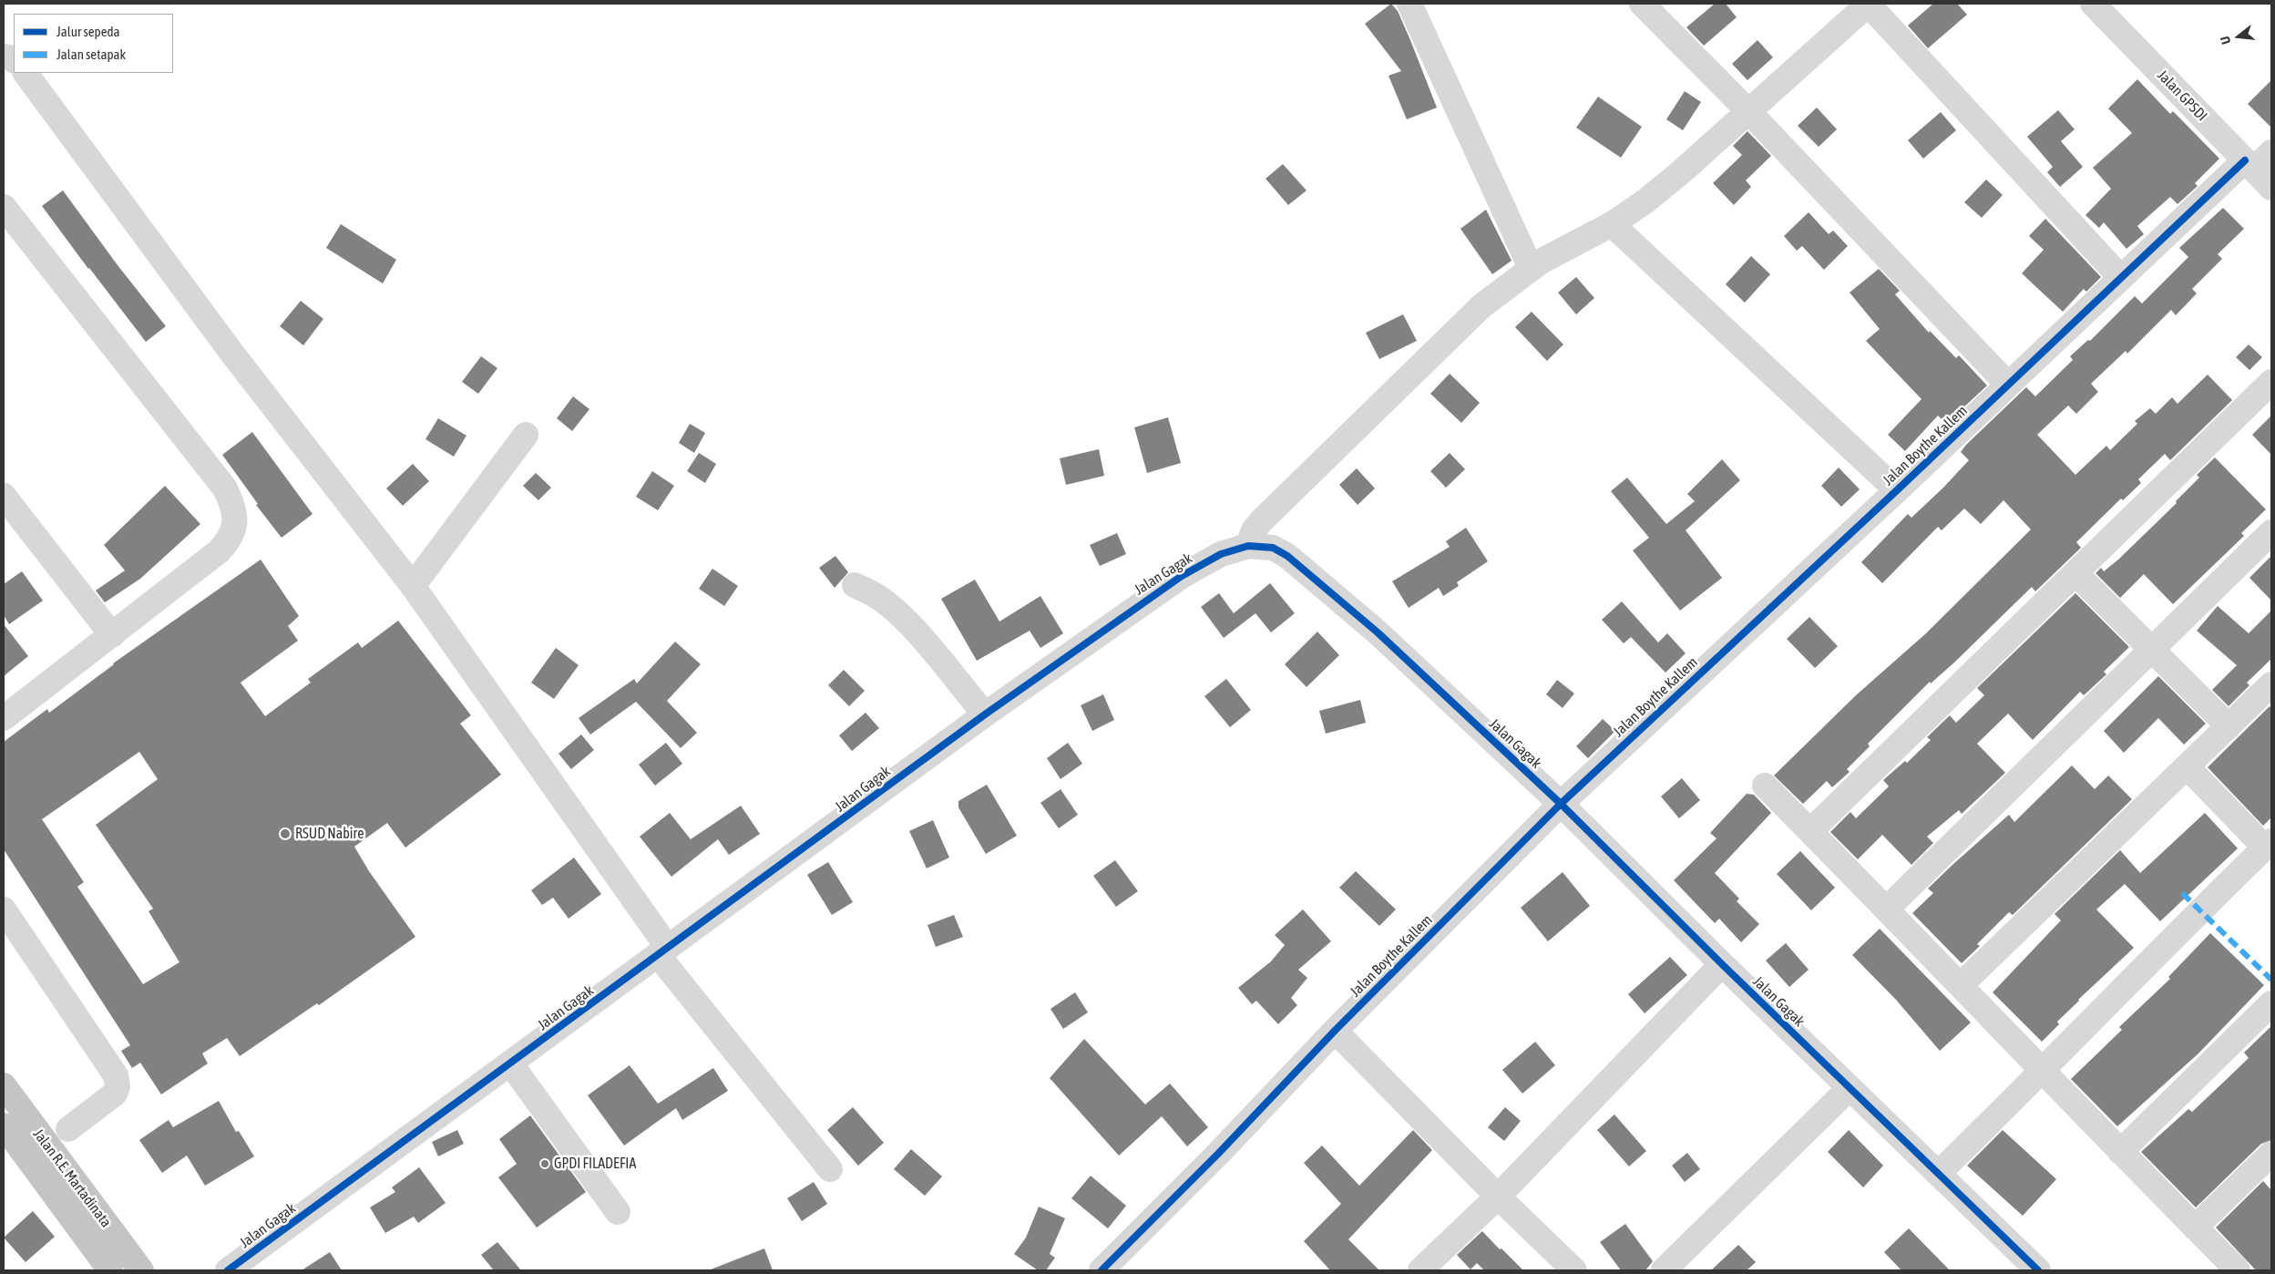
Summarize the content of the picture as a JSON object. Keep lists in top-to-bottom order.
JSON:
{
  "streets": {
    "highway": ["Jalan R.E. Martadinata"],
    "street": ["Jalan GPSDI", "Jalan Boythe Kallem", "Jalan Gagak"]
  },
  "crossings": [
    ["Jalan GPSDI", "Jalan Boythe Kallem"],
    ["Jalan Boythe Kallem", "Jalan Gagak"]
  ],
  "places": ["RSUD Nabire", "GPDI FILADEFIA"],
  "legend": ["Jalur sepeda", "Jalan setapak"],
  "north": "left"
}
